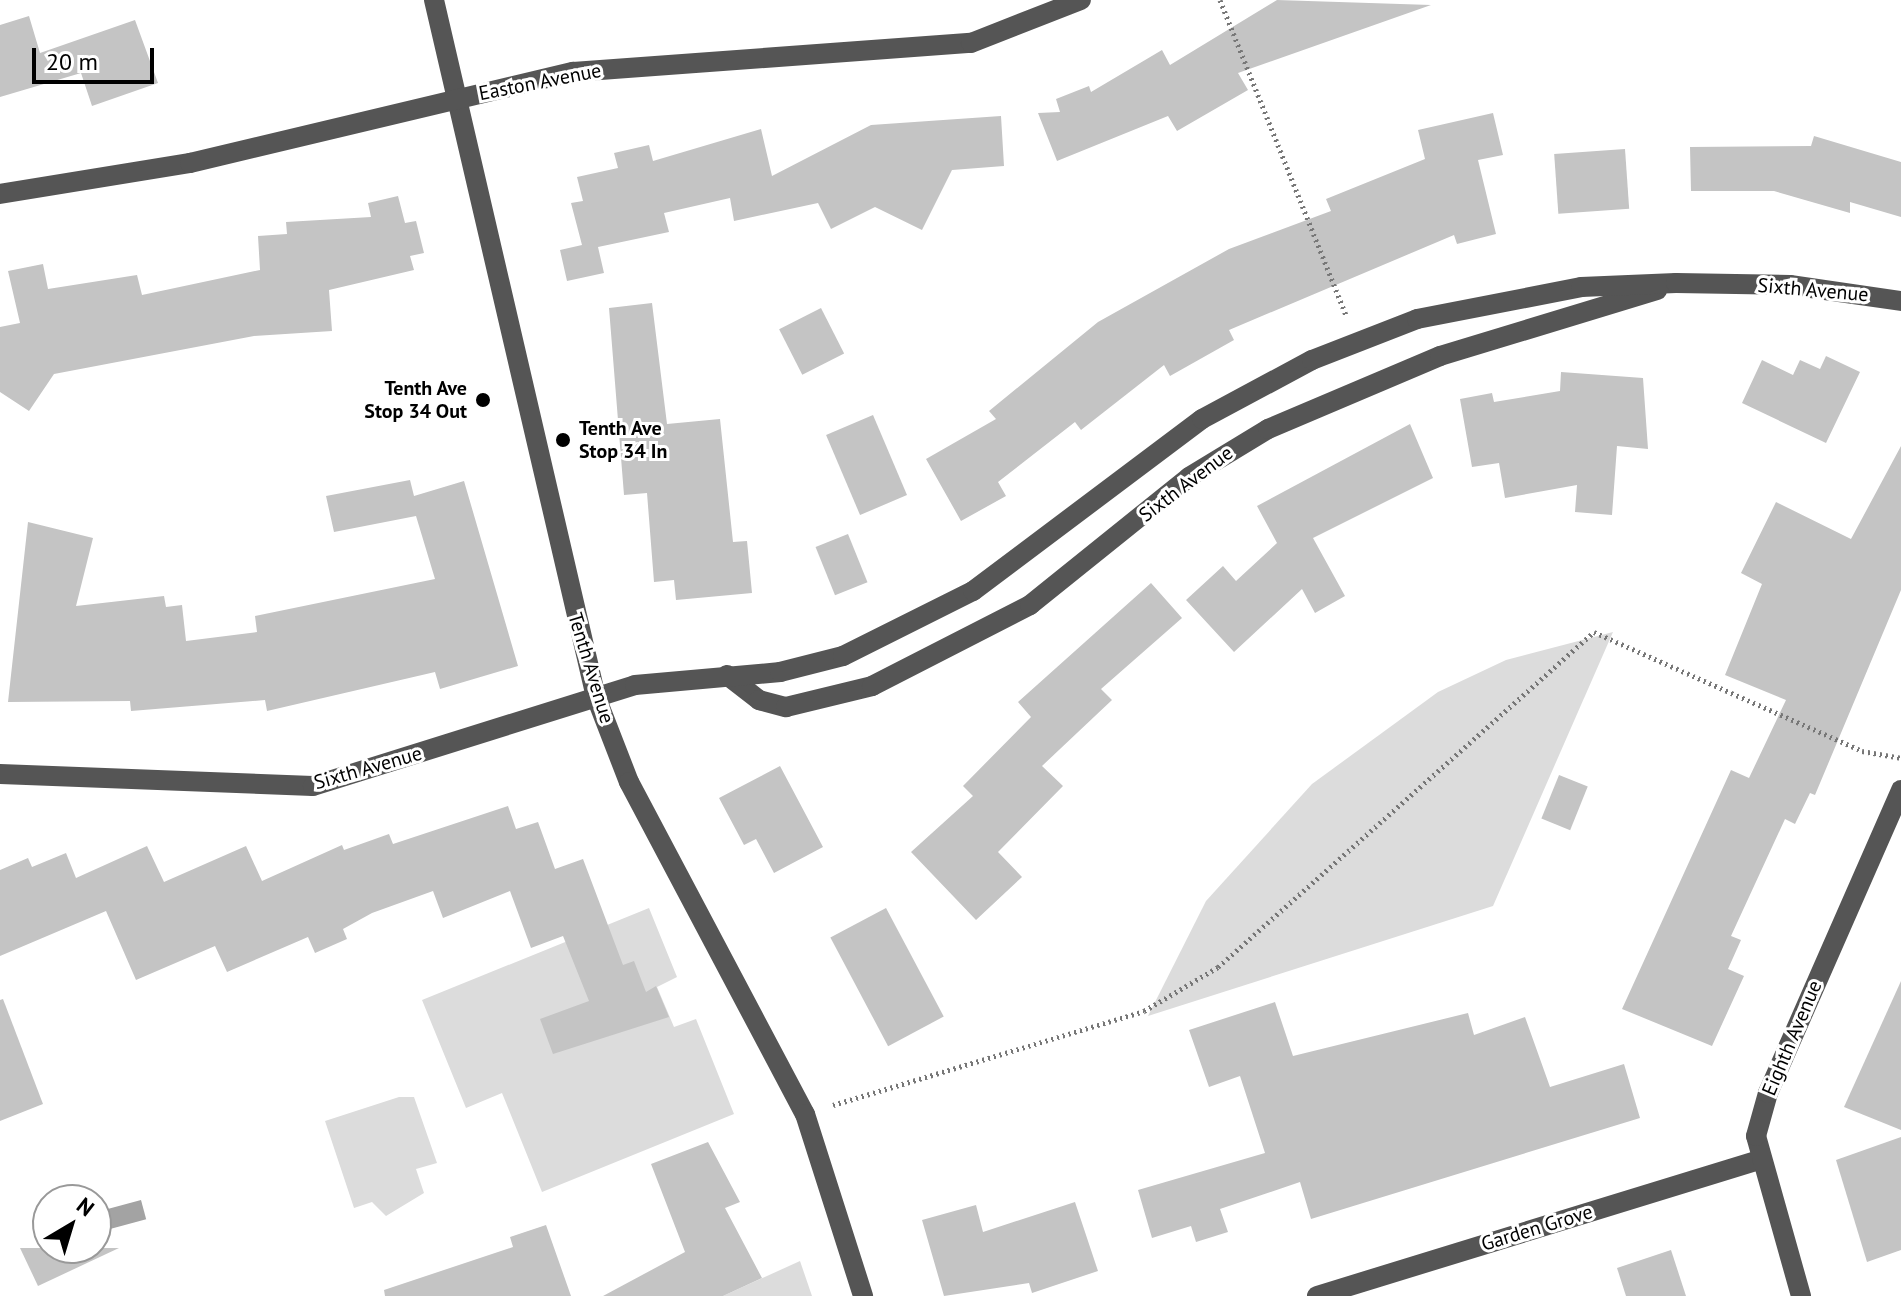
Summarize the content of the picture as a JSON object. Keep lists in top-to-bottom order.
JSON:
{
  "streets": {
    "street": [
      "Easton Avenue",
      "Sixth Avenue",
      "Tenth Avenue",
      "Eighth Avenue",
      "Garden Grove"
    ]
  },
  "crossings": [
    ["Easton Avenue", "Tenth Avenue"],
    ["Sixth Avenue", "Tenth Avenue"],
    ["Eighth Avenue", "Garden Grove"]
  ],
  "places": ["Tenth Ave Stop 34 Out", "Tenth Ave Stop 34 In"],
  "scale_bar": "20 m",
  "north": "top right"
}
